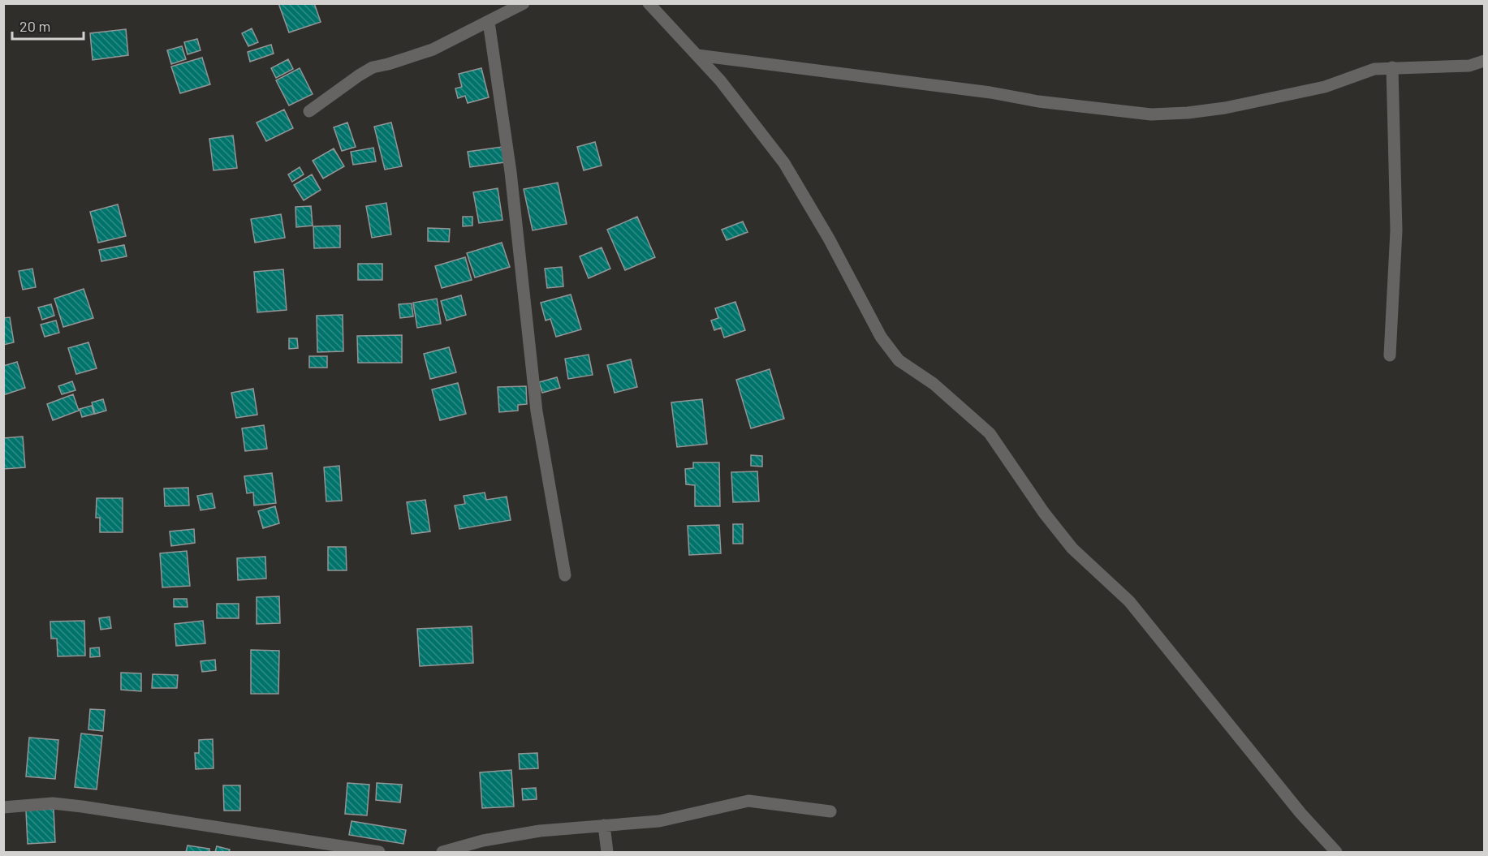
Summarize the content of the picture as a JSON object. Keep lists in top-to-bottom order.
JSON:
{
  "scale_bar": "20 m"
}
